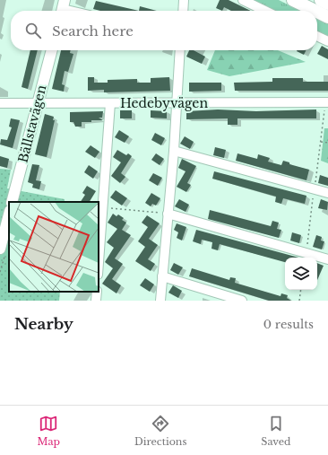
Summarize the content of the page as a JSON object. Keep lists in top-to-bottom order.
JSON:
{
  "streets": {
    "street": ["Hedebyvägen", "Bällstavägen"]
  },
  "crossings": [
    ["Hedebyvägen", "Bällstavägen"]
  ],
  "page": {
    "search": "Search here",
    "heading": ["Nearby", "0 results"],
    "nav": ["Map", "Directions", "Saved"]
  }
}
